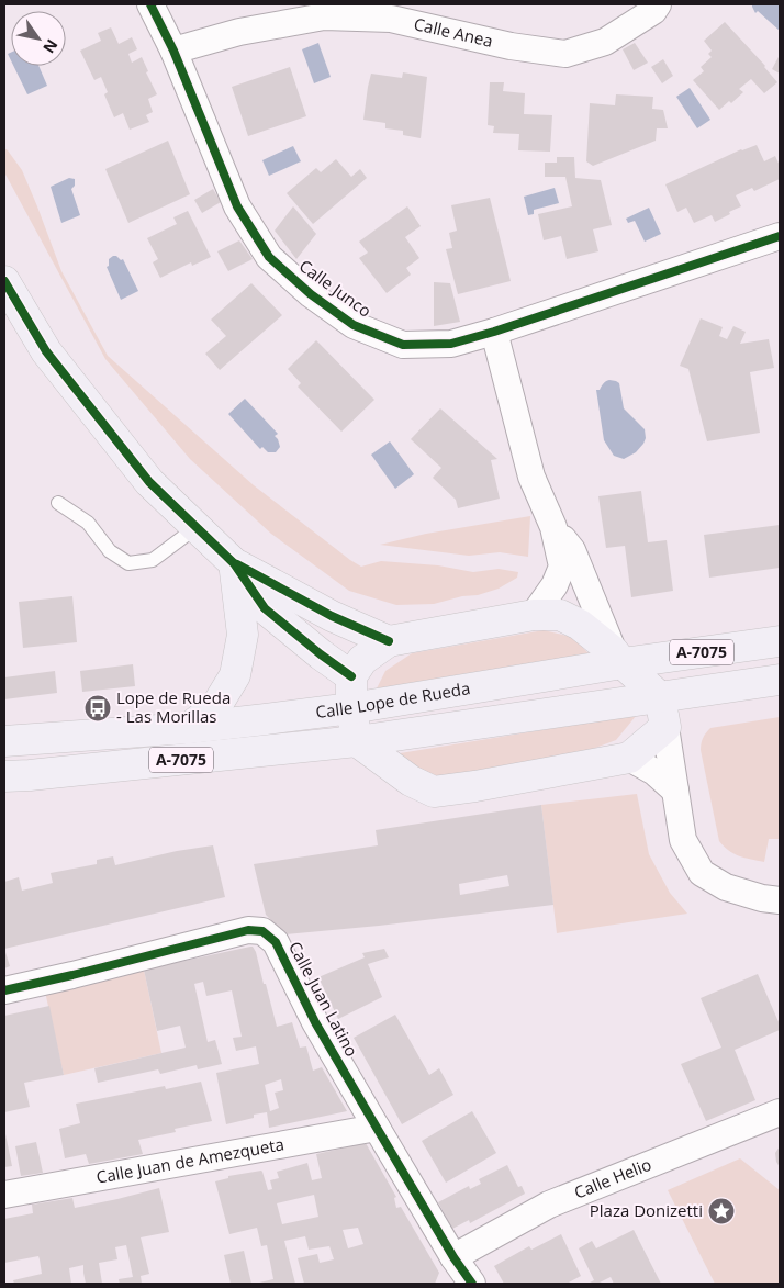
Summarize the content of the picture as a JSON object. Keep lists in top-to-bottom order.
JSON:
{
  "streets": {
    "main road": ["A-7075", "Calle Lope de Rueda"],
    "street": [
      "Calle Anea",
      "Calle Junco",
      "Calle Juan Latino",
      "Calle Juan de Amezqueta",
      "Calle Helio"
    ]
  },
  "crossings": [
    ["Calle Anea", "Calle Junco"],
    ["Calle Juan Latino", "Calle Juan de Amezqueta"],
    ["Calle Juan Latino", "Calle Helio"]
  ],
  "places": {
    "bus stop": ["Lope de Rueda - Las Morillas"],
    "place": ["Plaza Donizetti"]
  },
  "north": "bottom right"
}
